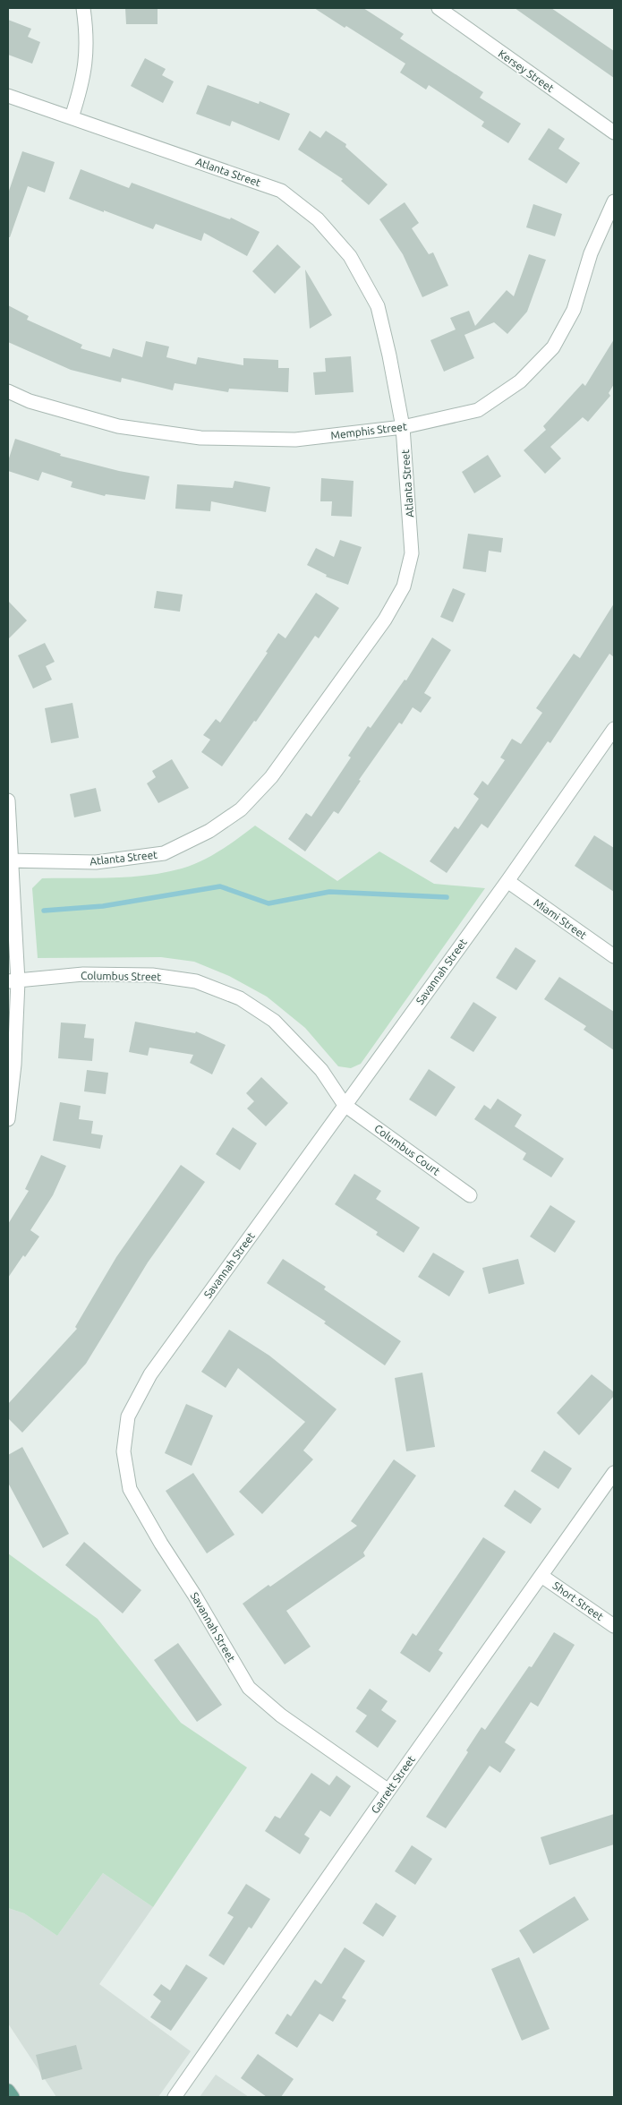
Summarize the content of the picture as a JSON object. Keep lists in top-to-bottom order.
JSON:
{
  "streets": {
    "street": [
      "Kersey Street",
      "Atlanta Street",
      "Memphis Street",
      "Miami Street",
      "Savannah Street",
      "Columbus Street",
      "Columbus Court",
      "Short Street",
      "Garrett Street"
    ]
  },
  "crossings": [
    ["Atlanta Street", "Memphis Street"],
    ["Miami Street", "Savannah Street"],
    ["Savannah Street", "Columbus Street"],
    ["Savannah Street", "Columbus Court"],
    ["Savannah Street", "Garrett Street"],
    ["Columbus Street", "Columbus Court"],
    ["Short Street", "Garrett Street"]
  ]
}
